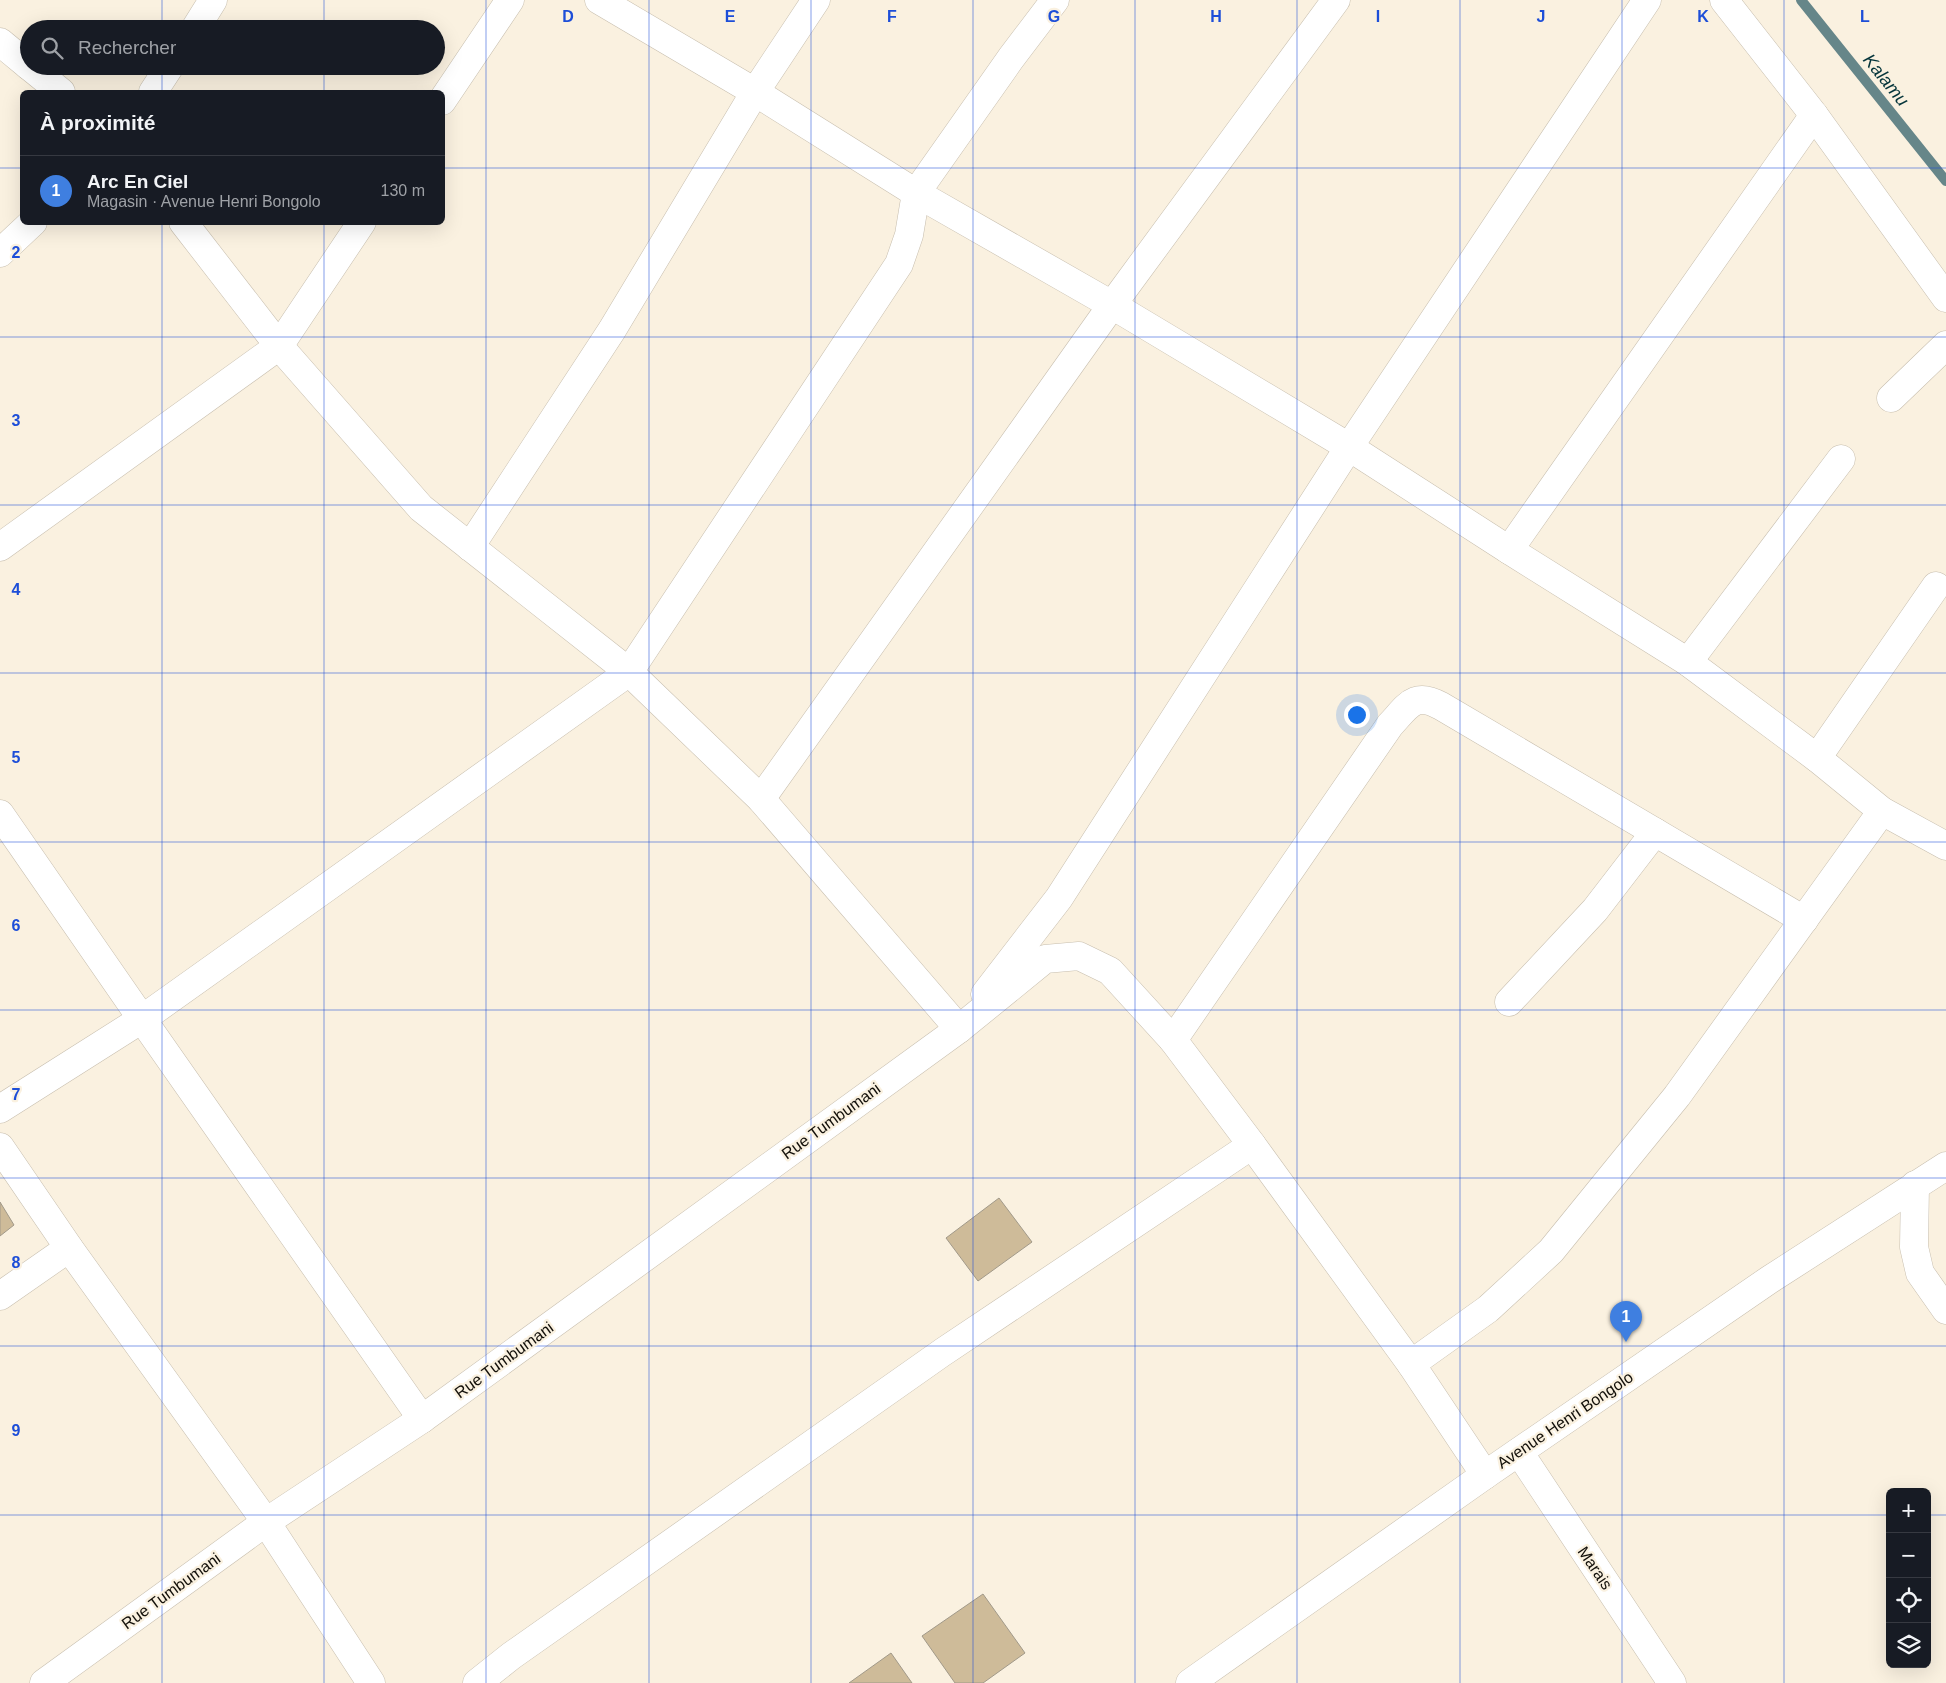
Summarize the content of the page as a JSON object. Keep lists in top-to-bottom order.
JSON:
{
  "streets": {
    "street": ["Rue Tumbumani", "Avenue Henri Bongolo", "Marais"]
  },
  "crossings": [
    ["Avenue Henri Bongolo", "Marais"]
  ],
  "water": ["Kalamu"],
  "page": {
    "search": "Rechercher",
    "heading": "À proximité",
    "list": [
      {
        "mark": "1",
        "name": "Arc En Ciel",
        "note": "Magasin · Avenue Henri Bongolo",
        "value": "130 m"
      }
    ],
    "pins": "1",
    "map_buttons": ["+", "−"]
  },
  "grid": {
    "columns": [
      "D",
      "E",
      "F",
      "G",
      "H",
      "I",
      "J",
      "K",
      "L"
    ],
    "rows": [
      "2",
      "3",
      "4",
      "5",
      "6",
      "7",
      "8",
      "9"
    ]
  }
}
